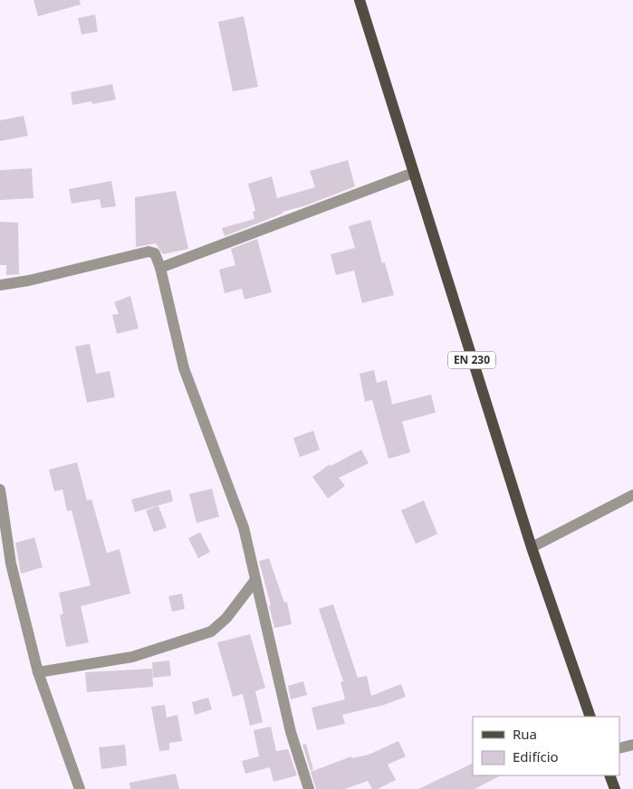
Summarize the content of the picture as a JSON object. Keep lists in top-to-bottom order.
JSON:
{
  "streets": {
    "main road": ["EN 230"]
  },
  "legend": ["Rua", "Edifício"]
}
